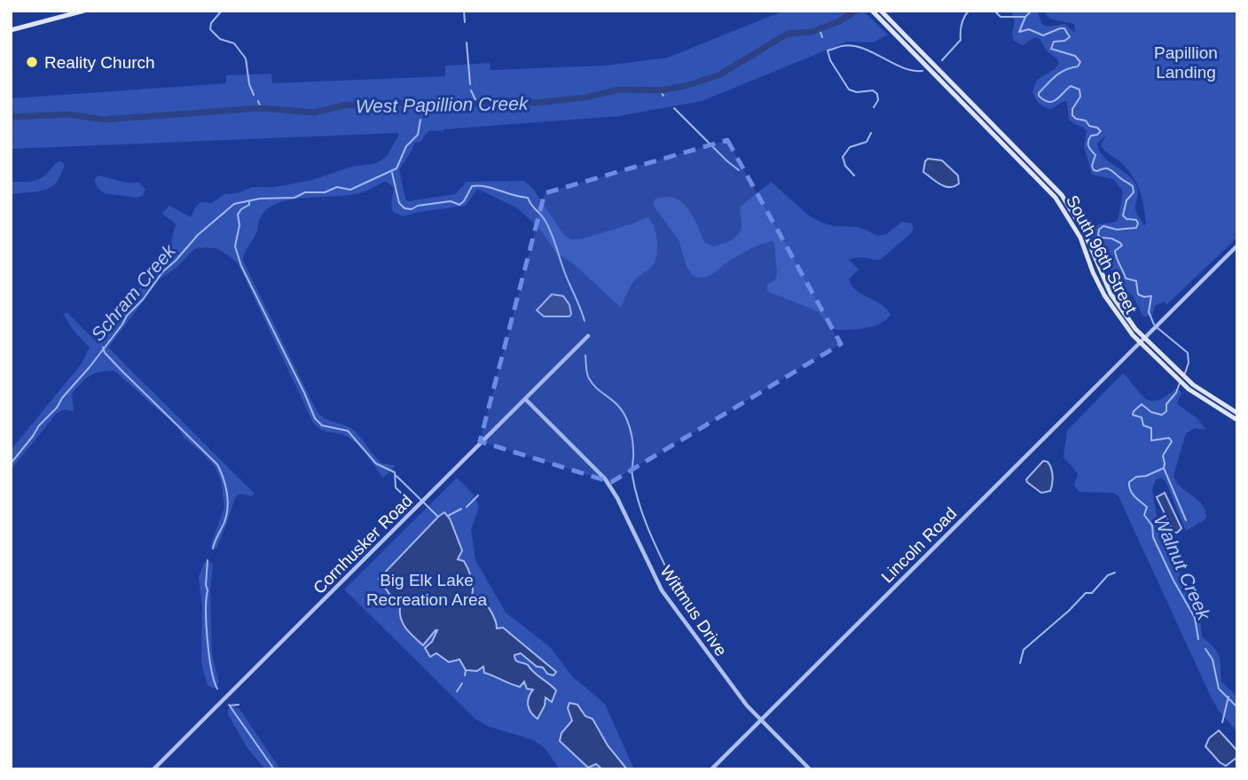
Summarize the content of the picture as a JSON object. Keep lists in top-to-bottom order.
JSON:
{
  "streets": {
    "main road": ["South 96th Street"],
    "street": ["Cornhusker Road", "Lincoln Road", "Wittmus Drive"]
  },
  "crossings": [
    ["South 96th Street", "Lincoln Road"],
    ["Cornhusker Road", "Wittmus Drive"],
    ["Lincoln Road", "Wittmus Drive"]
  ],
  "water": ["West Papillion Creek", "Schram Creek", "Walnut Creek"],
  "parks": ["Papillion Landing", "Big Elk Lake Recreation Area"],
  "places": ["Reality Church"]
}
